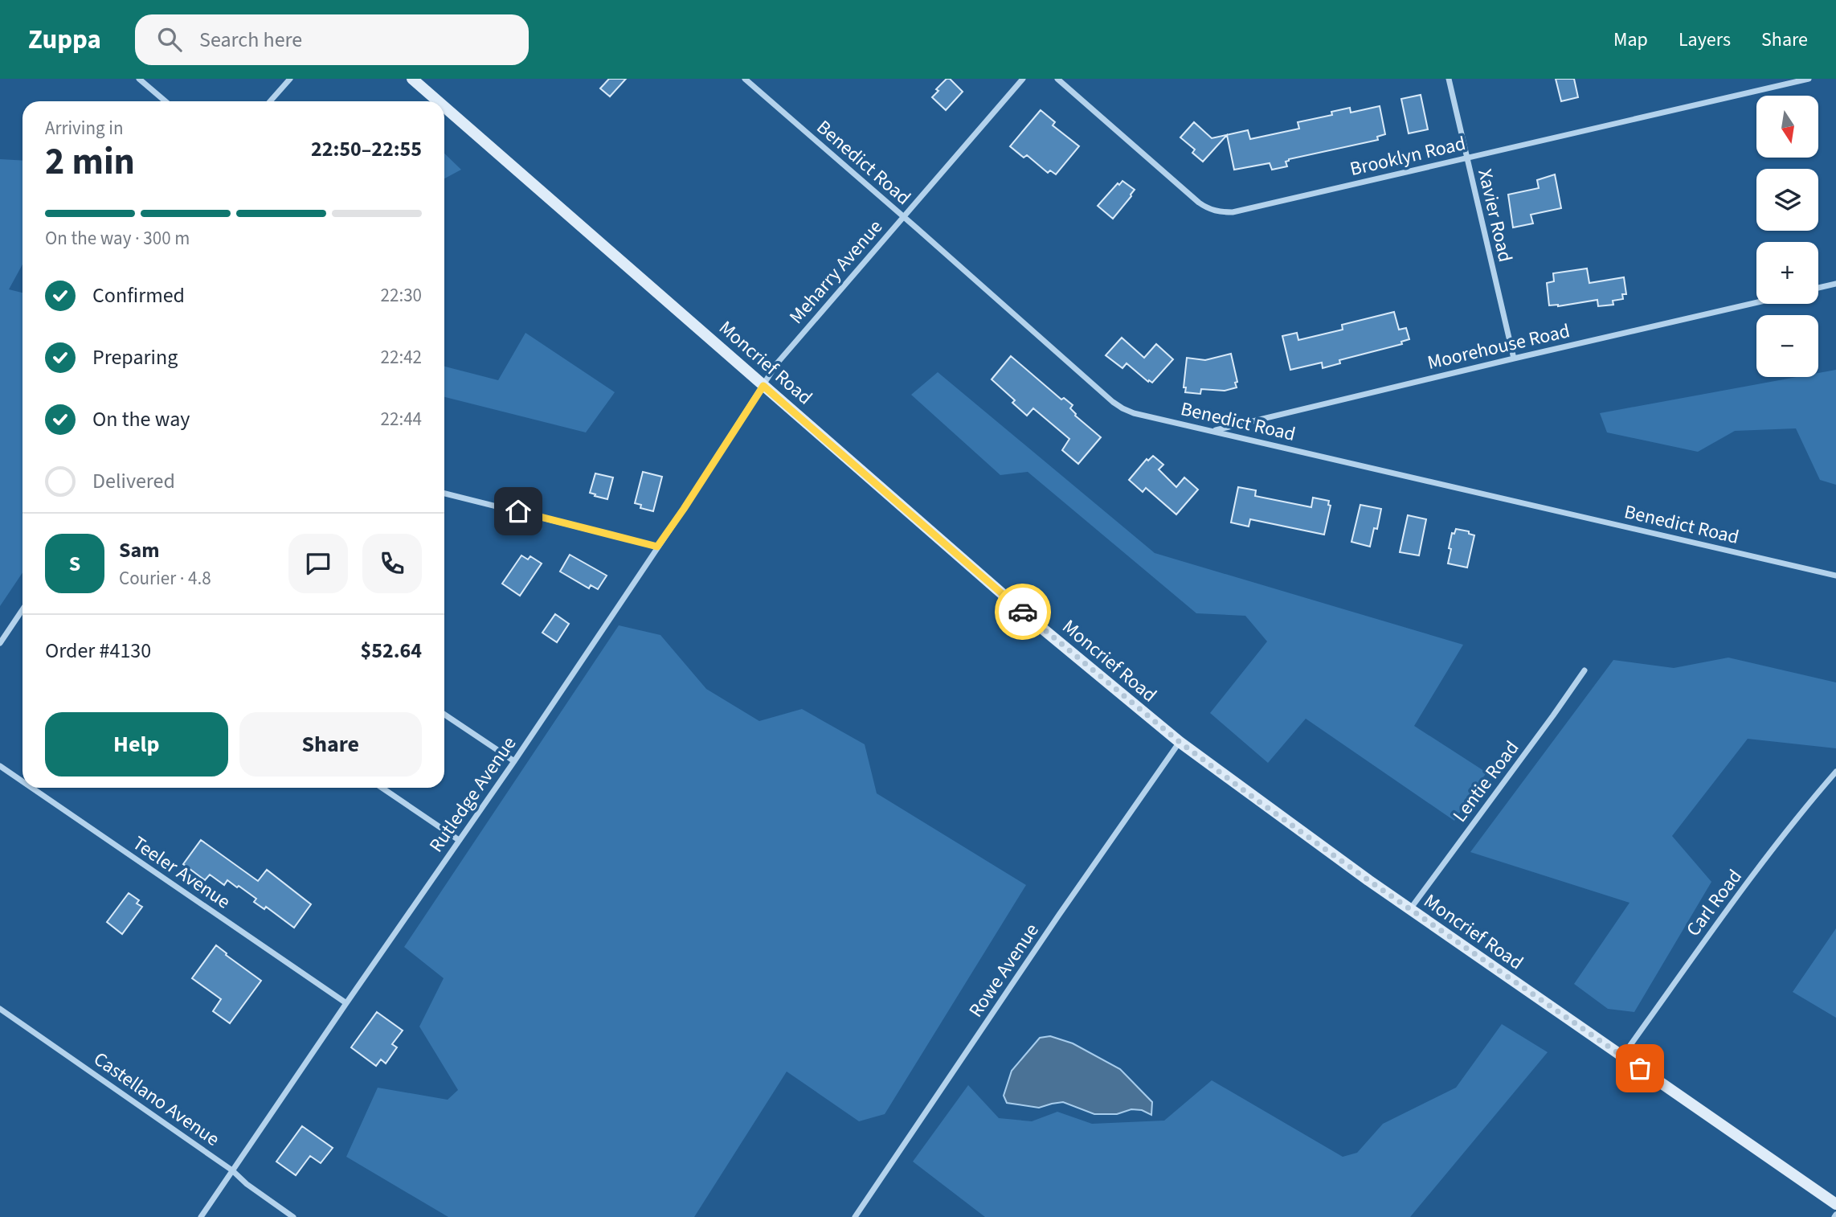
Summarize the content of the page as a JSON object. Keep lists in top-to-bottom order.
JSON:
{
  "streets": {
    "main road": ["Moncrief Road"],
    "street": [
      "Brooklyn Road",
      "Benedict Road",
      "Xavier Road",
      "Meharry Avenue",
      "Moorehouse Road",
      "Lentie Road",
      "Rutledge Avenue",
      "Teeler Avenue",
      "Carl Road",
      "Rowe Avenue",
      "Castellano Avenue"
    ]
  },
  "crossings": [
    ["Brooklyn Road", "Xavier Road"],
    ["Benedict Road", "Meharry Avenue"],
    ["Benedict Road", "Moorehouse Road"],
    ["Xavier Road", "Moorehouse Road"],
    ["Meharry Avenue", "Moncrief Road"],
    ["Meharry Avenue", "Rutledge Avenue"],
    ["Moncrief Road", "Lentie Road"],
    ["Moncrief Road", "Rutledge Avenue"],
    ["Moncrief Road", "Carl Road"],
    ["Moncrief Road", "Rowe Avenue"],
    ["Rutledge Avenue", "Teeler Avenue"],
    ["Rutledge Avenue", "Castellano Avenue"]
  ],
  "north": "bottom",
  "page": {
    "header": "Zuppa",
    "search": "Search here",
    "nav": ["Map", "Layers", "Share"],
    "map_buttons": ["+", "−"],
    "heading": ["2 min", "Arriving in", "22:50–22:55"],
    "panel": [
      "Sam",
      "Courier · 4.8",
      "Order #4130",
      "$52.64"
    ],
    "bar": "On the way · 300 m",
    "list": [
      ["Confirmed", "22:30"],
      ["Preparing", "22:42"],
      ["On the way", "22:44"],
      "Delivered"
    ],
    "round": "S",
    "buttons": ["Help", "Share"]
  }
}
